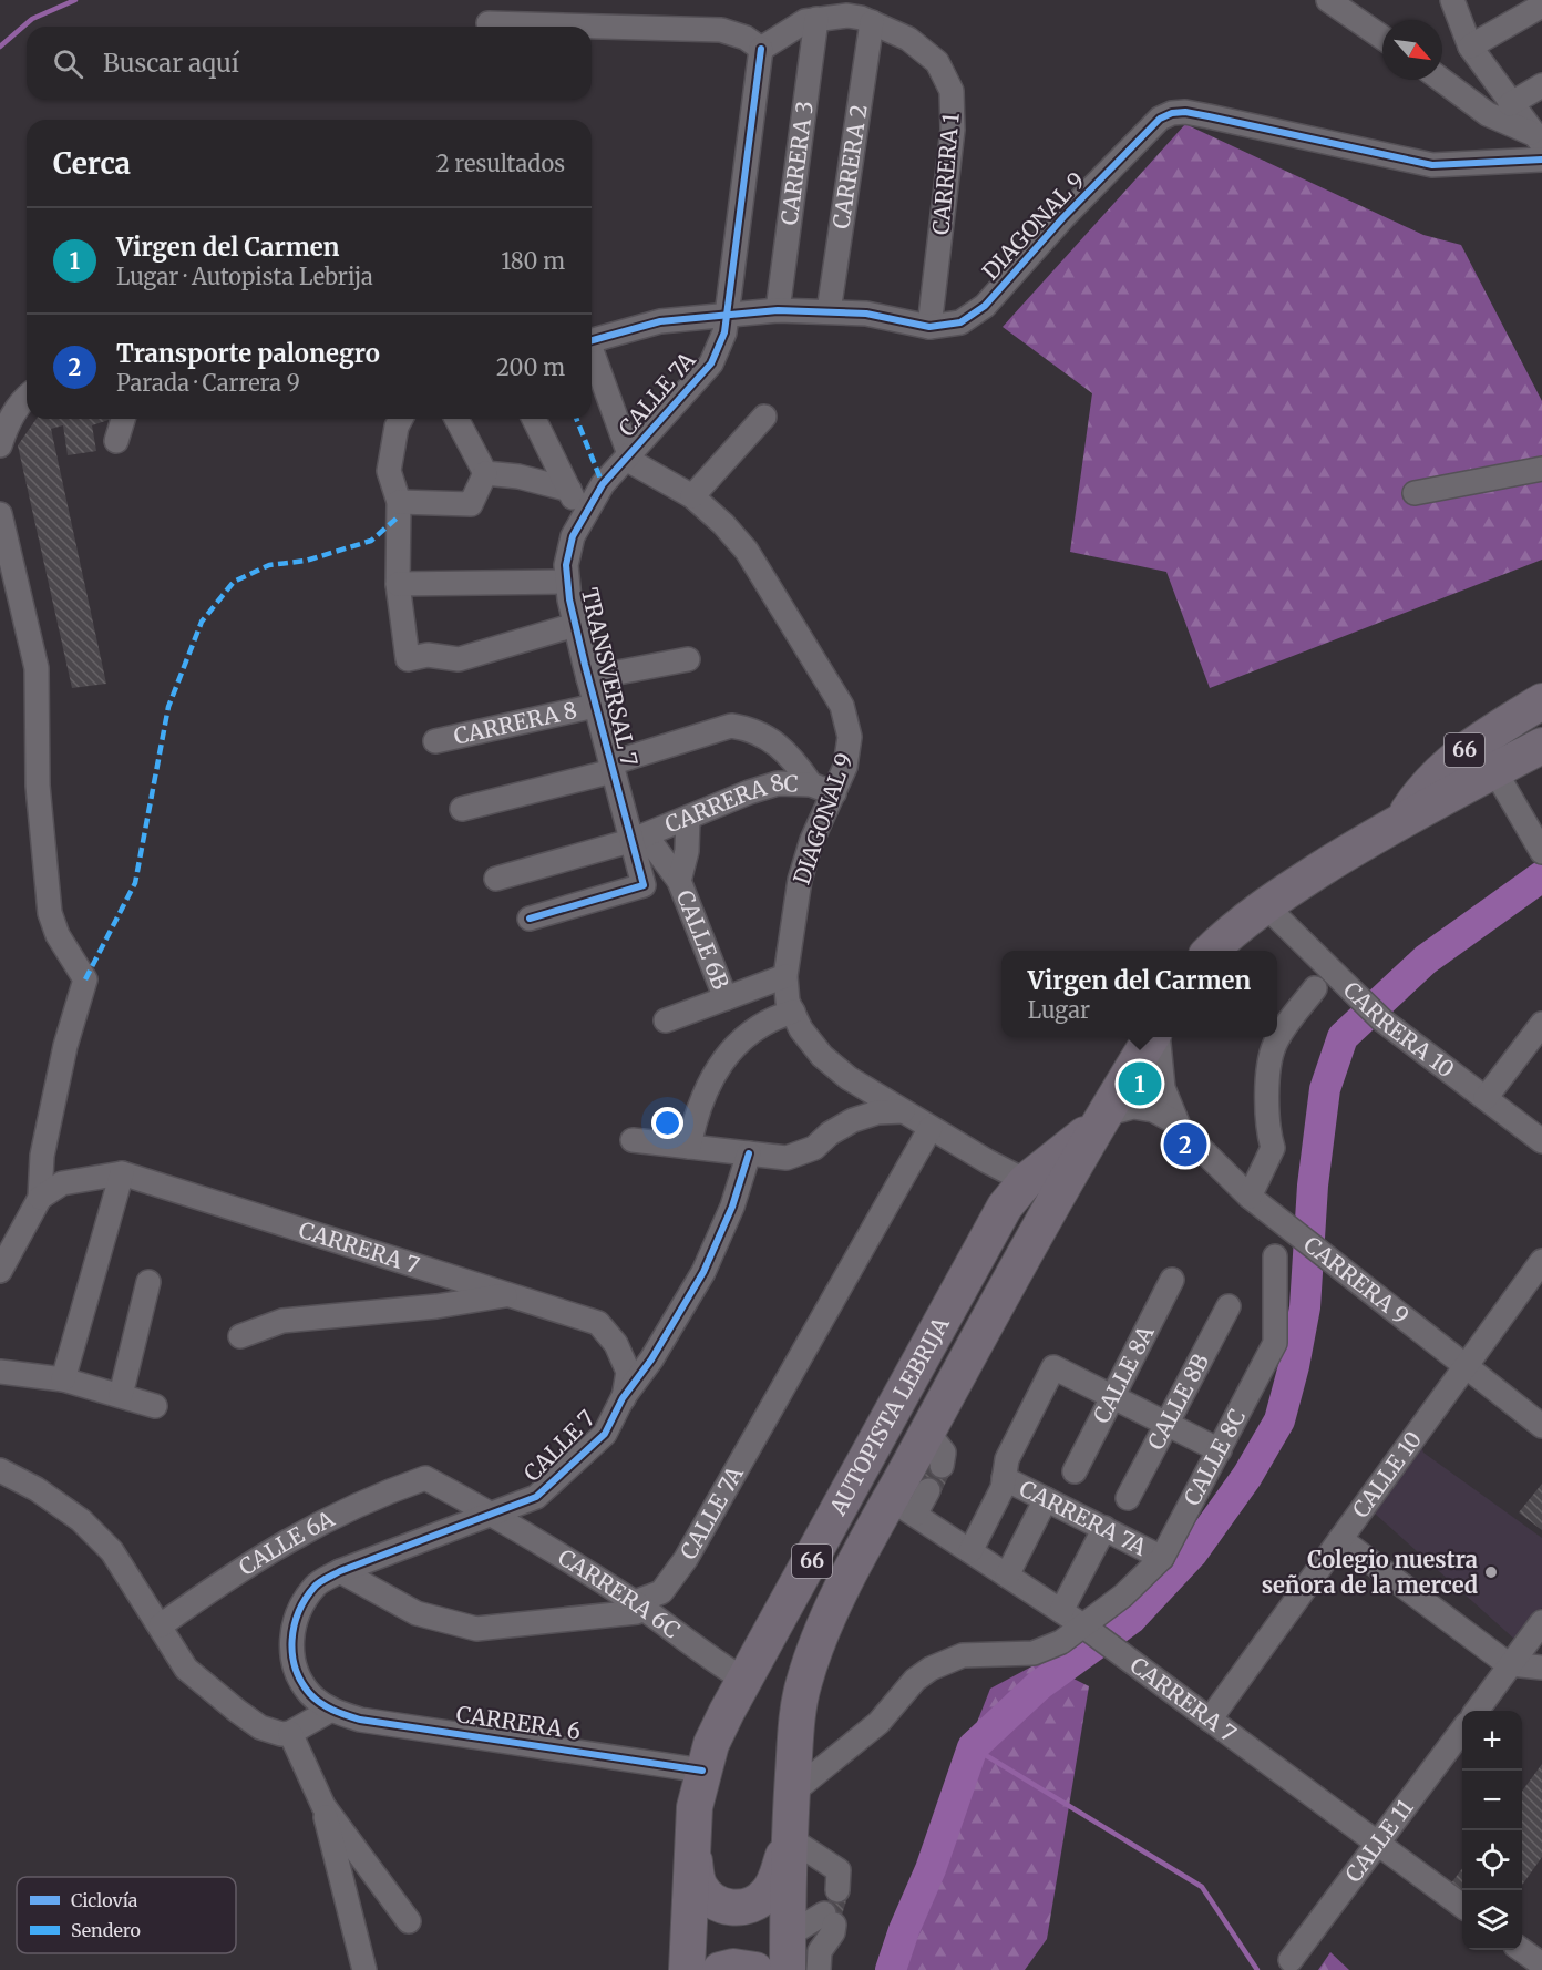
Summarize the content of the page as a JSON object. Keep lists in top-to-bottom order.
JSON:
{
  "streets": {
    "highway": ["66", "AUTOPISTA LEBRIJA"],
    "street": [
      "CARRERA 3",
      "CARRERA 2",
      "CARRERA 1",
      "DIAGONAL 9",
      "CALLE 7A",
      "TRANSVERSAL 7",
      "CARRERA 8",
      "CARRERA 8C",
      "CALLE 6B",
      "CARRERA 10",
      "CARRERA 7",
      "CARRERA 9",
      "CALLE 8A",
      "CALLE 8B",
      "CALLE 7",
      "CALLE 8C",
      "CALLE 10",
      "CARRERA 7A",
      "CALLE 6A",
      "CARRERA 6C",
      "CARRERA 6",
      "CALLE 11"
    ]
  },
  "crossings": [
    ["CARRERA 3", "CARRERA 1"],
    ["CARRERA 3", "DIAGONAL 9"],
    ["CARRERA 2", "CARRERA 1"],
    ["CARRERA 2", "DIAGONAL 9"],
    ["CARRERA 1", "DIAGONAL 9"],
    ["CARRERA 1", "CALLE 7A"],
    ["DIAGONAL 9", "CALLE 7A"],
    ["DIAGONAL 9", "TRANSVERSAL 7"],
    ["DIAGONAL 9", "CARRERA 8C"],
    ["DIAGONAL 9", "AUTOPISTA LEBRIJA"],
    ["CALLE 7A", "TRANSVERSAL 7"],
    ["CALLE 7A", "CALLE 7"],
    ["CALLE 7A", "CARRERA 6C"],
    ["TRANSVERSAL 7", "CARRERA 8"],
    ["TRANSVERSAL 7", "CARRERA 8C"],
    ["TRANSVERSAL 7", "CALLE 6B"],
    ["66", "CARRERA 10"],
    ["CARRERA 8C", "CALLE 6B"],
    ["CARRERA 7", "AUTOPISTA LEBRIJA"],
    ["CARRERA 7", "CALLE 7"],
    ["CARRERA 7", "CALLE 8C"],
    ["CARRERA 7", "CALLE 10"],
    ["CARRERA 7", "CALLE 11"],
    ["CARRERA 9", "AUTOPISTA LEBRIJA"],
    ["CARRERA 9", "CALLE 10"],
    ["AUTOPISTA LEBRIJA", "CALLE 8C"],
    ["AUTOPISTA LEBRIJA", "CARRERA 6C"],
    ["AUTOPISTA LEBRIJA", "CARRERA 6"],
    ["CALLE 7", "CARRERA 6C"],
    ["CALLE 7", "CARRERA 6"],
    ["CALLE 8C", "CARRERA 7A"],
    ["CALLE 6A", "CARRERA 6C"]
  ],
  "places": ["Colegio nuestra señora de la merced"],
  "legend": ["Ciclovía", "Sendero"],
  "north": "bottom right",
  "page": {
    "search": "Buscar aquí",
    "heading": ["Cerca", "2 resultados"],
    "list": [
      {
        "mark": "1",
        "name": "Virgen del Carmen",
        "note": "Lugar · Autopista Lebrija",
        "value": "180 m"
      },
      {
        "mark": "2",
        "name": "Transporte palonegro",
        "note": "Parada · Carrera 9",
        "value": "200 m"
      }
    ],
    "popup": ["Virgen del Carmen", "Lugar"],
    "pins": ["1", "2"],
    "map_buttons": ["+", "−"]
  }
}
